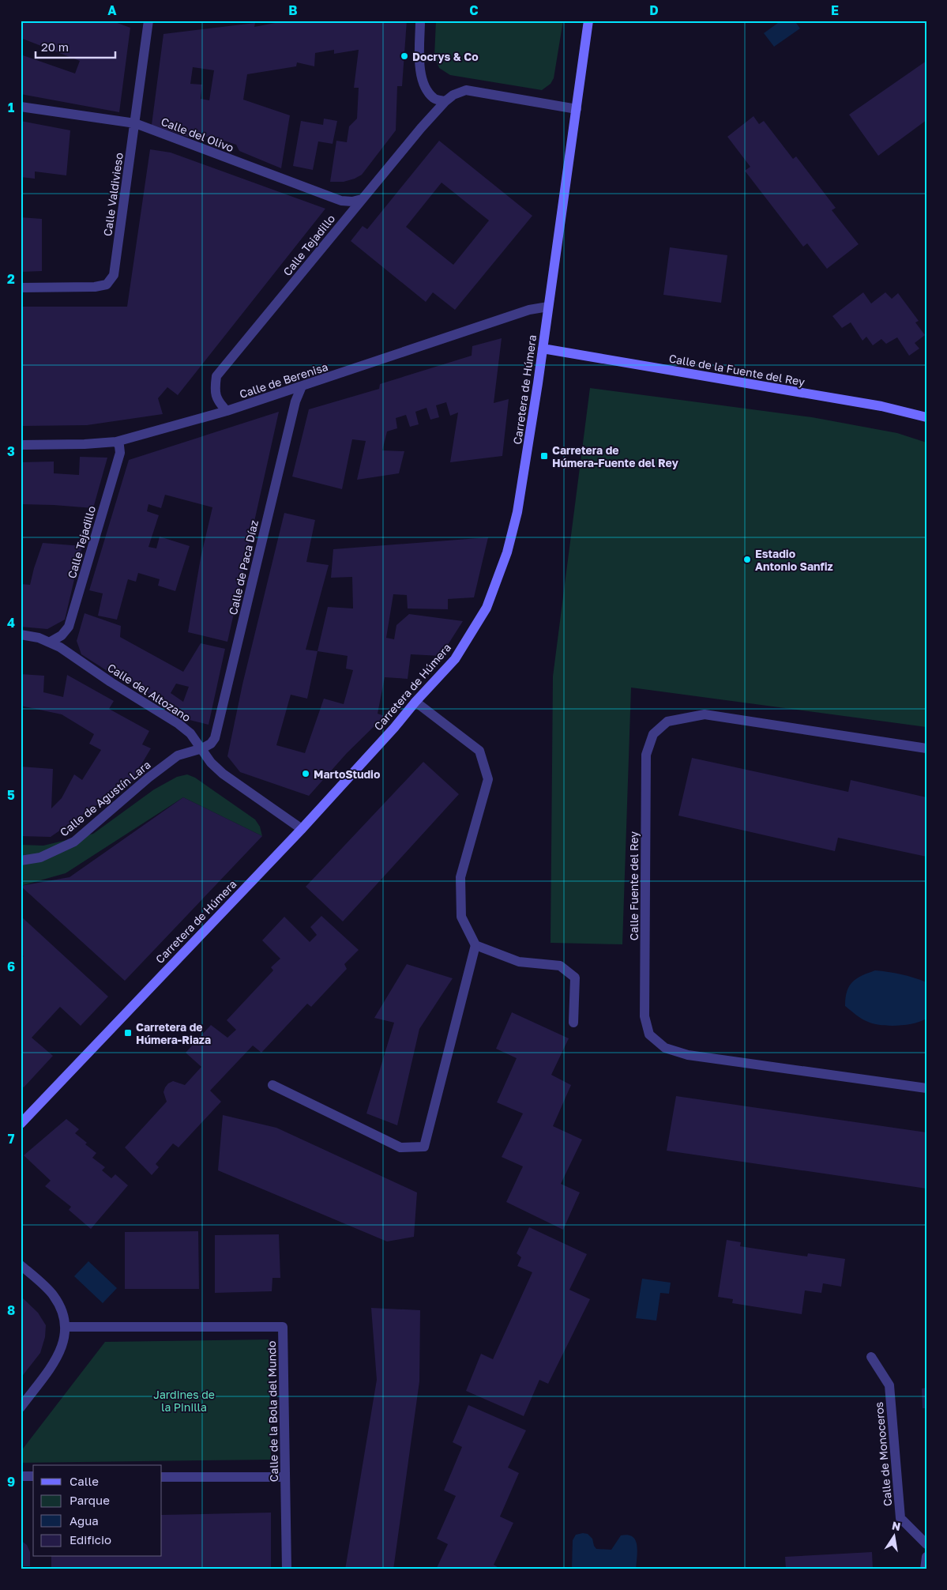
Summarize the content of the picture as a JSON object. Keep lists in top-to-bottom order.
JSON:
{
  "streets": {
    "main road": ["Calle de la Fuente del Rey", "Carretera de Húmera"],
    "street": [
      "Calle del Olivo",
      "Calle Valdivieso",
      "Calle Tejadillo",
      "Calle de Berenisa",
      "Calle de Paca Díaz",
      "Calle del Altozano",
      "Calle de Agustín Lara",
      "Calle Fuente del Rey",
      "Calle de la Bola del Mundo",
      "Calle de Monoceros"
    ]
  },
  "crossings": [
    ["Calle del Olivo", "Calle Valdivieso"],
    ["Calle del Olivo", "Calle Tejadillo"],
    ["Calle Tejadillo", "Calle de Berenisa"],
    ["Calle Tejadillo", "Carretera de Húmera"],
    ["Calle Tejadillo", "Calle del Altozano"],
    ["Calle de la Fuente del Rey", "Carretera de Húmera"],
    ["Calle de Berenisa", "Carretera de Húmera"],
    ["Calle de Berenisa", "Calle de Paca Díaz"],
    ["Carretera de Húmera", "Calle del Altozano"],
    ["Calle de Paca Díaz", "Calle del Altozano"],
    ["Calle de Paca Díaz", "Calle de Agustín Lara"],
    ["Calle del Altozano", "Calle de Agustín Lara"]
  ],
  "parks": ["Jardines de la Pinilla"],
  "places": {
    "other": ["Docrys & Co", "Estadio Antonio Sanfiz", "MartoStudio"],
    "transit": ["Carretera de Húmera-Fuente del Rey", "Carretera de Húmera-Riaza"]
  },
  "legend": [
    "Calle",
    "Parque",
    "Agua",
    "Edificio"
  ],
  "scale_bar": "20 m",
  "north": "top",
  "grid": {
    "columns": [
      "A",
      "B",
      "C",
      "D",
      "E"
    ],
    "rows": [
      "1",
      "2",
      "3",
      "4",
      "5",
      "6",
      "7",
      "8",
      "9"
    ]
  }
}
